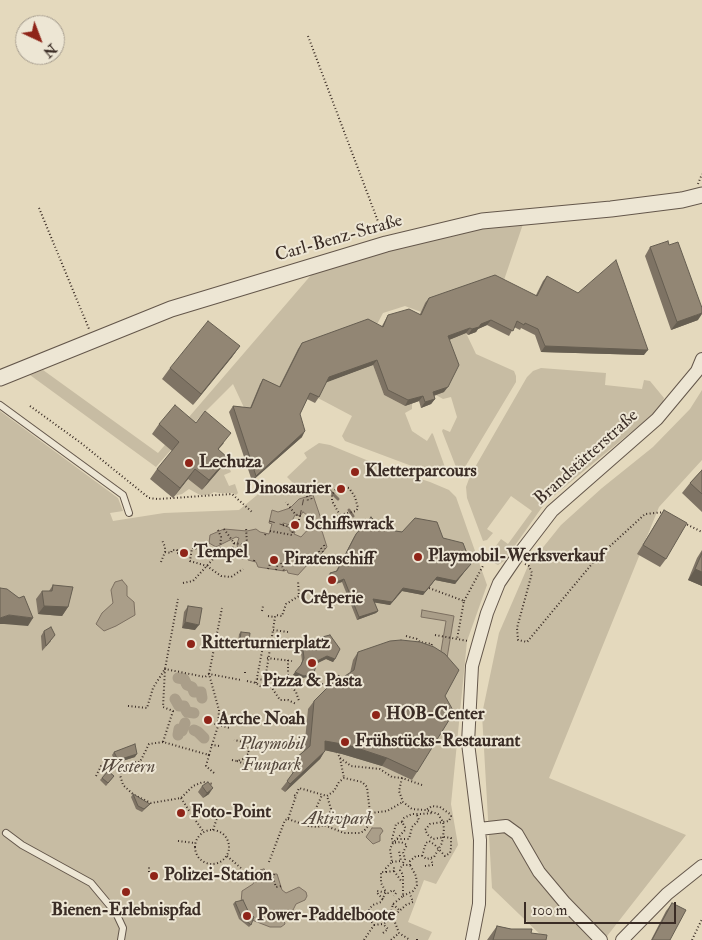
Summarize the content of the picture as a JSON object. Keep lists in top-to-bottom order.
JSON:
{
  "streets": {
    "street": ["Carl-Benz-Straße", "Brandstätterstraße"]
  },
  "parks": ["Playmobil Funpark", "Western", "Aktivpark"],
  "places": [
    "Lechuza",
    "Kletterparcours",
    "Dinosaurier",
    "Schiffswrack",
    "Tempel",
    "Playmobil-Werksverkauf",
    "Piratenschiff",
    "Crêperie",
    "Ritterturnierplatz",
    "Pizza & Pasta",
    "HOB-Center",
    "Arche Noah",
    "Frühstücks-Restaurant",
    "Foto-Point",
    "Polizei-Station",
    "Bienen-Erlebnispfad",
    "Power-Paddelboote"
  ],
  "scale_bar": "100 m",
  "north": "bottom right"
}
